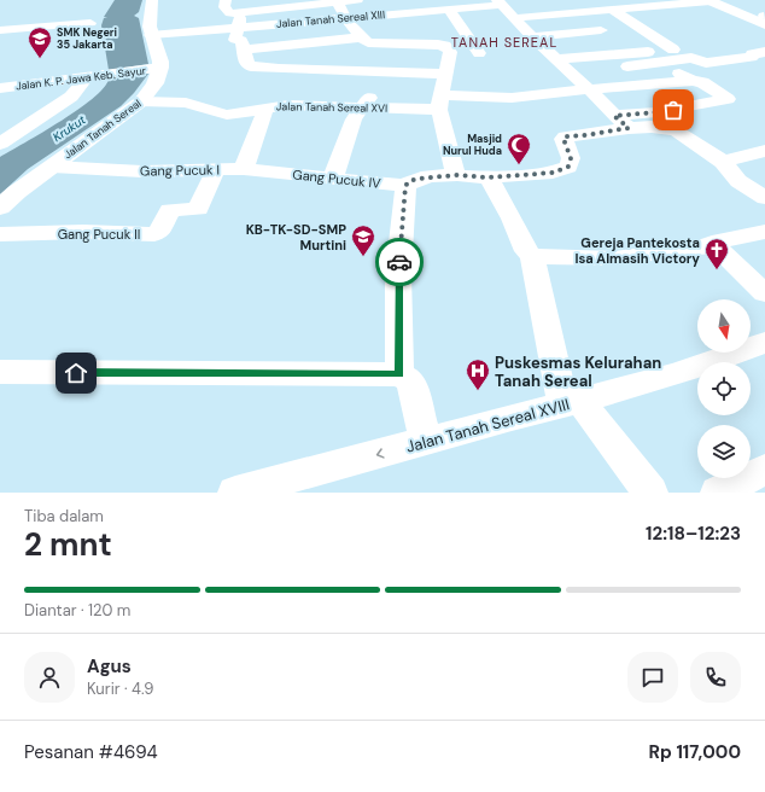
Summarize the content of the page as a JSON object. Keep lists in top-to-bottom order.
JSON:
{
  "streets": {
    "street": [
      "Jalan Tanah Sereal XIII",
      "Jalan K. P. Jawa Keb. Sayur",
      "Jalan Tanah Sereal XVI",
      "Jalan Tanah Sereal",
      "Gang Pucuk I",
      "Gang Pucuk IV",
      "Gang Pucuk II",
      "Jalan Tanah Sereal XVIII"
    ]
  },
  "crossings": [
    ["Jalan K. P. Jawa Keb. Sayur", "Jalan Tanah Sereal"],
    ["Jalan Tanah Sereal XVI", "Jalan Tanah Sereal"],
    ["Jalan Tanah Sereal", "Gang Pucuk I"],
    ["Gang Pucuk I", "Gang Pucuk IV"],
    ["Gang Pucuk I", "Gang Pucuk II"]
  ],
  "districts": ["TANAH SEREAL"],
  "water": ["Krukut"],
  "places": {
    "school or university": ["SMK Negeri 35 Jakarta", "KB-TK-SD-SMP Murtini"],
    "mosque": ["Masjid Nurul Huda"],
    "church": ["Gereja Pantekosta Isa Almasih Victory"],
    "hospital": ["Puskesmas Kelurahan Tanah Sereal"]
  },
  "north": "bottom",
  "page": {
    "heading": ["2 mnt", "Tiba dalam", "12:18–12:23"],
    "panel": [
      "Agus",
      "Kurir · 4.9",
      "Pesanan #4694",
      "Rp 117,000"
    ],
    "bar": "Diantar · 120 m"
  }
}
